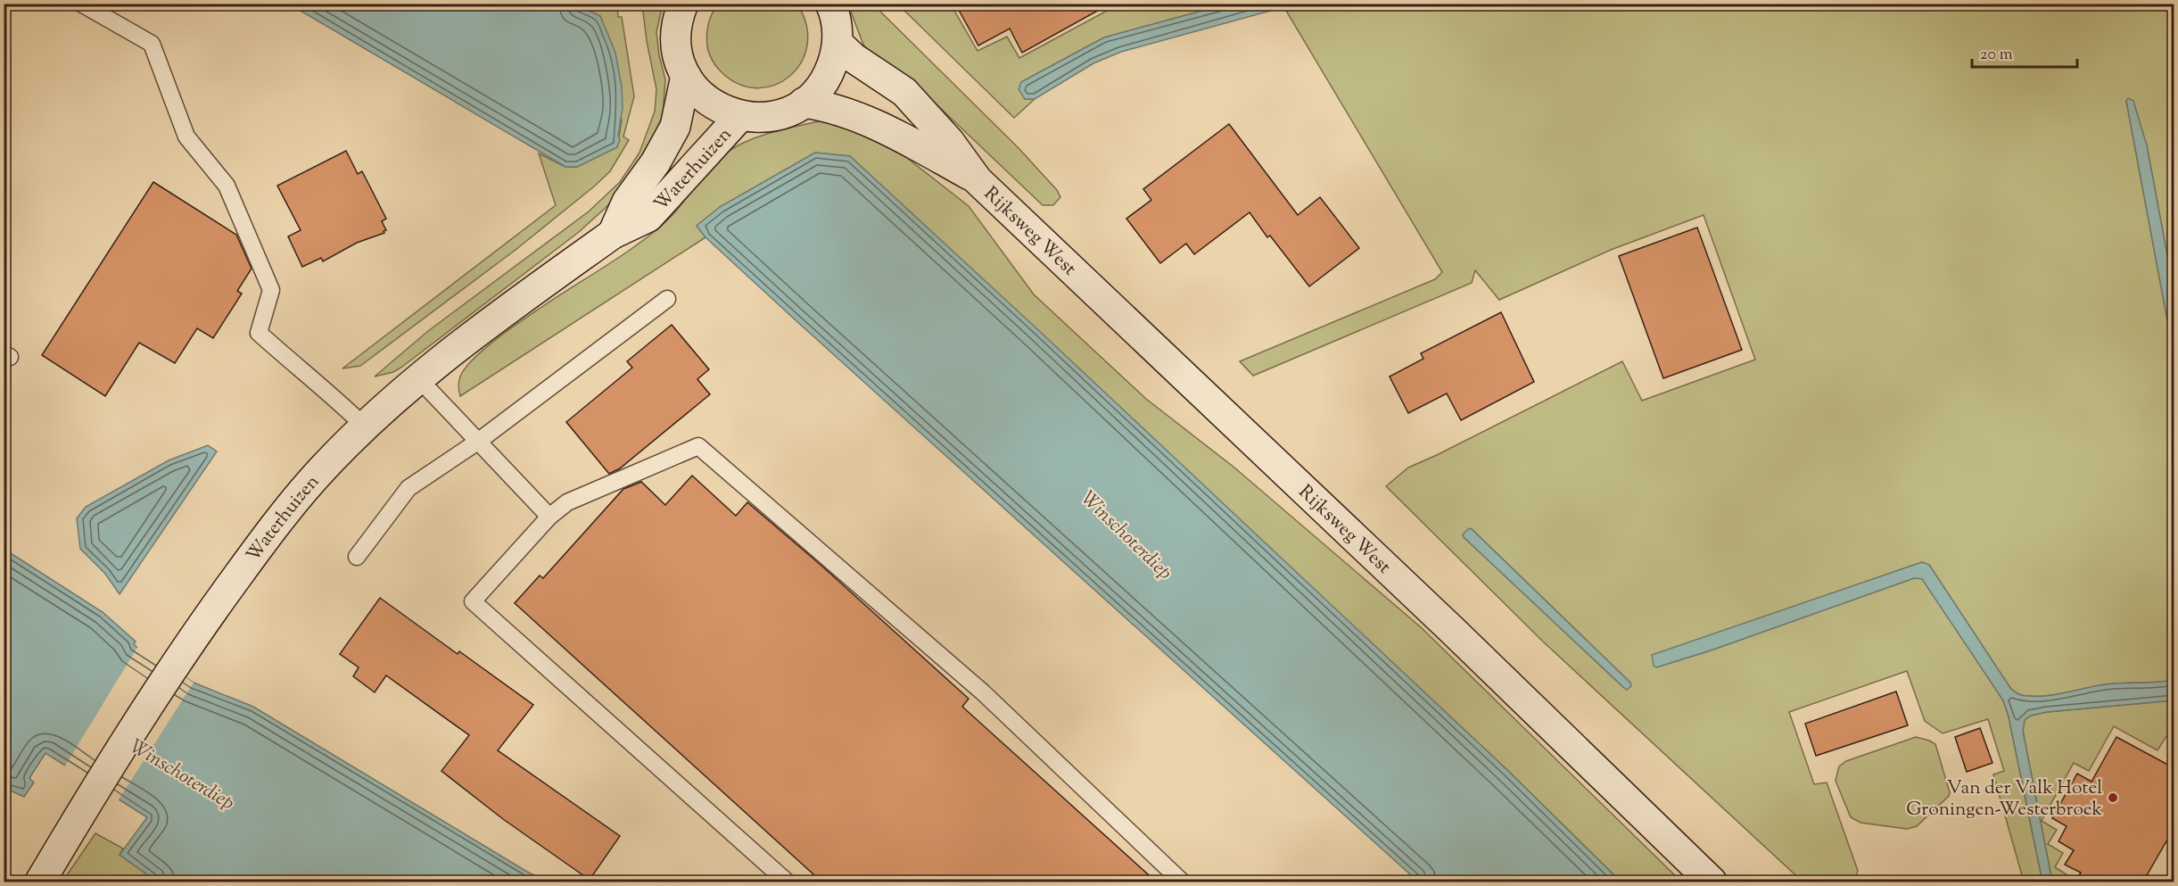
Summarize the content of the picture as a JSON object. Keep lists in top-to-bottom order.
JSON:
{
  "streets": {
    "main road": ["Waterhuizen", "Rijksweg West"]
  },
  "water": ["Winschoterdiep"],
  "places": ["Van der Valk Hotel Groningen-Westerbroek"],
  "scale_bar": "20 m"
}
